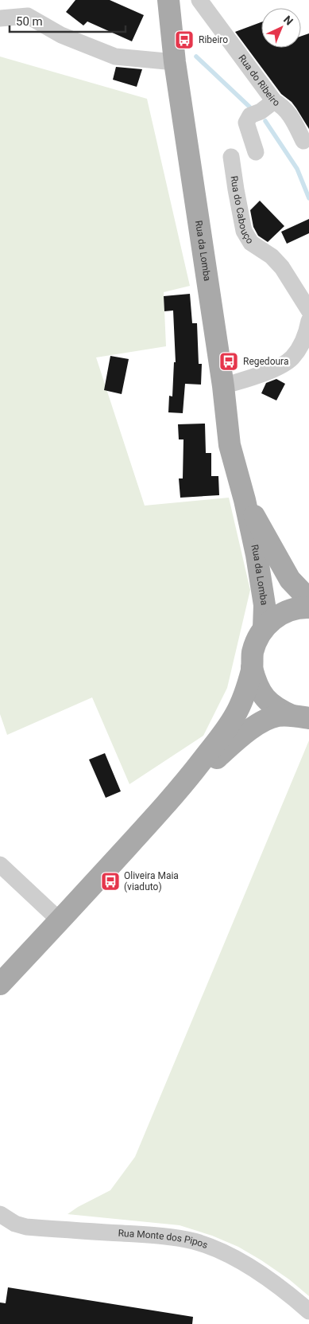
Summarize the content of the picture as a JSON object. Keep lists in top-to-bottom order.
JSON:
{
  "streets": {
    "main road": ["Rua da Lomba"],
    "street": ["Rua do Ribeiro", "Rua do Cabouço", "Rua Monte dos Pipos"]
  },
  "places": {
    "bus stop": ["Ribeiro", "Regedoura", "Oliveira Maia (viaduto)"]
  },
  "scale_bar": "50 m",
  "north": "top right"
}
